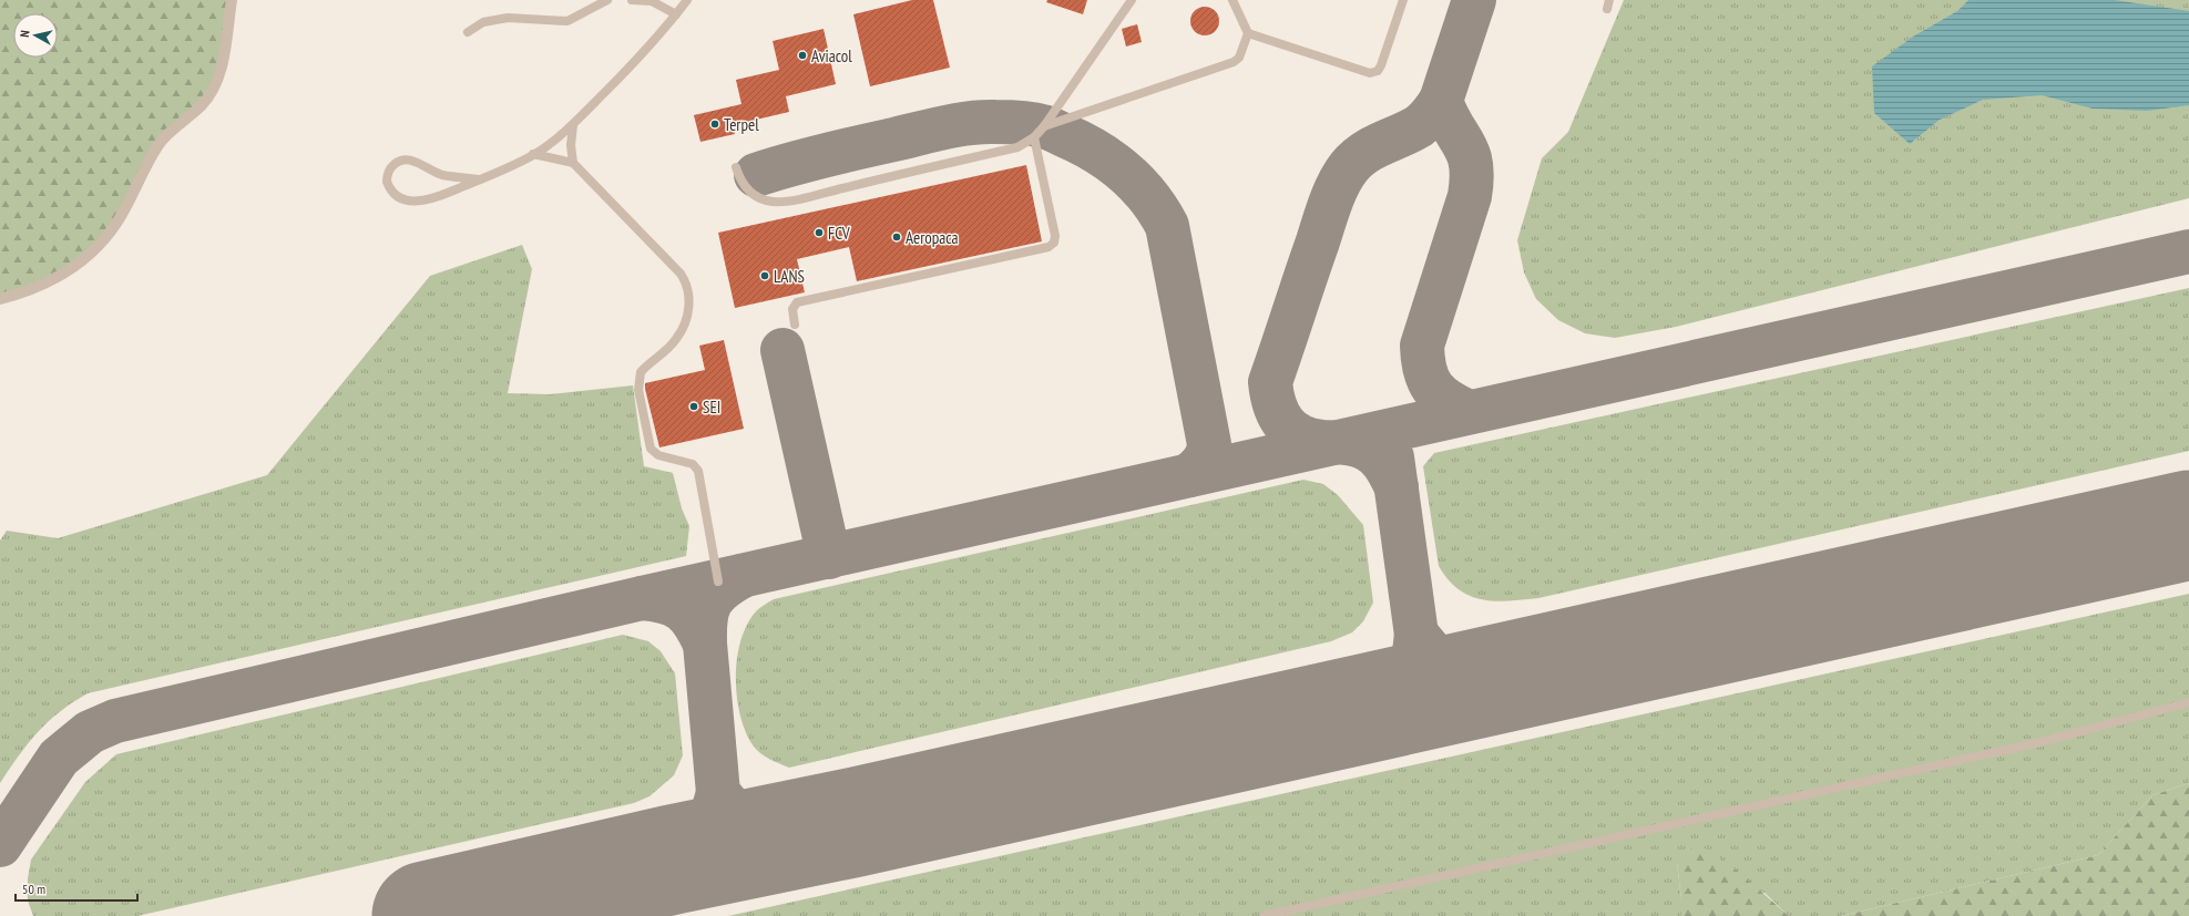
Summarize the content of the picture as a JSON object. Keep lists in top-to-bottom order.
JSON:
{
  "places": [
    "Aviacol",
    "Terpel",
    "FCV",
    "Aeropaca",
    "LANS",
    "SEI"
  ],
  "scale_bar": "50 m",
  "north": "left"
}
